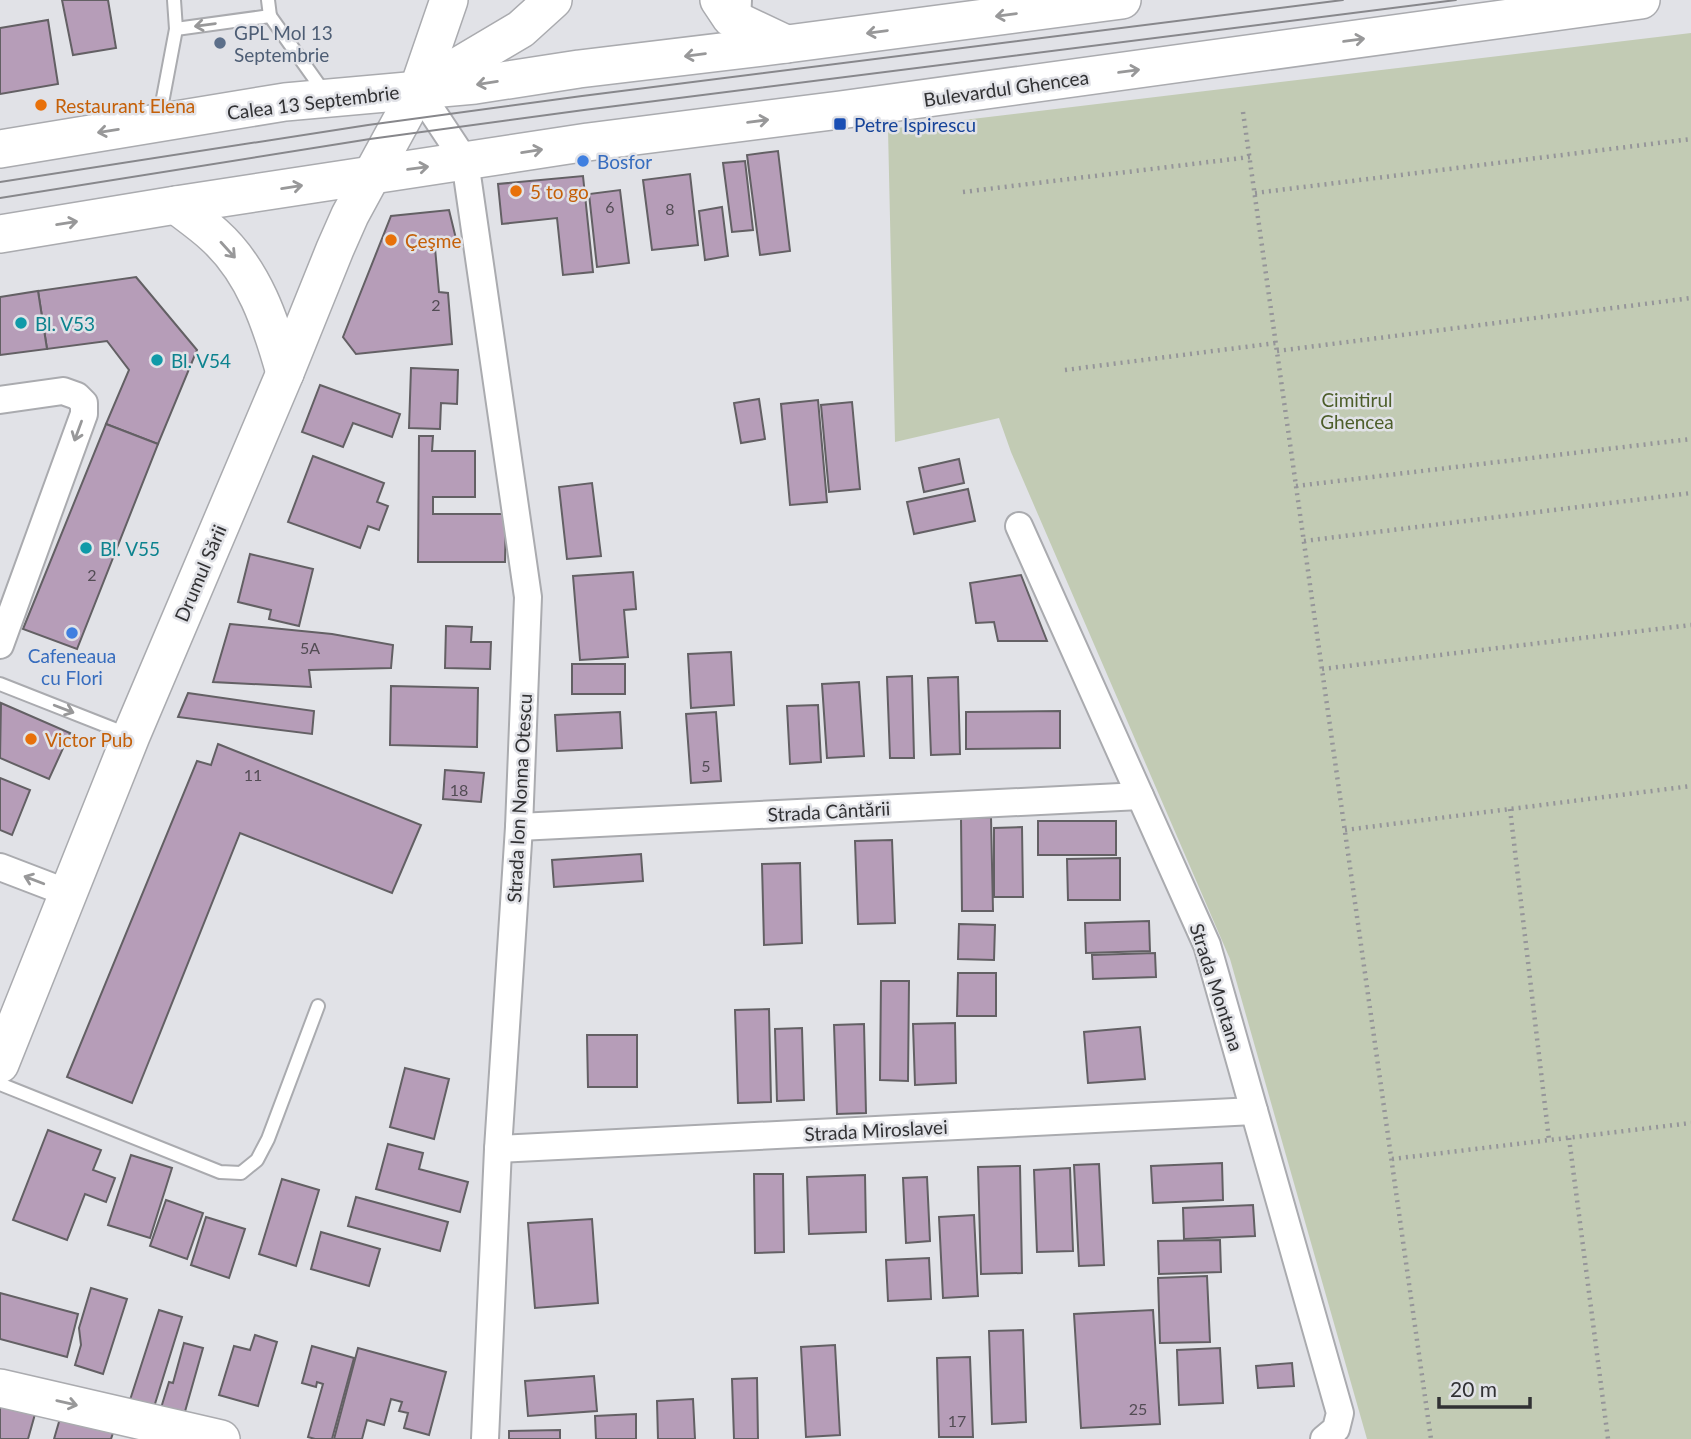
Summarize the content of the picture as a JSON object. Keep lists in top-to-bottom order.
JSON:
{
  "streets": {
    "main road": ["Bulevardul Ghencea", "Calea 13 Septembrie", "Drumul Sării"],
    "street": [
      "Strada Ion Nonna Otescu",
      "Strada Cântării",
      "Strada Montana",
      "Strada Miroslavei"
    ]
  },
  "crossings": [
    ["Bulevardul Ghencea", "Drumul Sării"],
    ["Bulevardul Ghencea", "Strada Ion Nonna Otescu"],
    ["Calea 13 Septembrie", "Drumul Sării"],
    ["Strada Ion Nonna Otescu", "Strada Cântării"],
    ["Strada Ion Nonna Otescu", "Strada Miroslavei"],
    ["Strada Cântării", "Strada Montana"],
    ["Strada Montana", "Strada Miroslavei"]
  ],
  "parks": ["Cimitirul Ghencea"],
  "places": {
    "other": [
      "GPL Mol 13 Septembrie",
      "Restaurant Elena",
      "Bosfor",
      "5 to go",
      "Çeşme",
      "Bl. V53",
      "Bl. V54",
      "Bl. V55",
      "Cafeneaua cu Flori",
      "Victor Pub"
    ],
    "transit": ["Petre Ispirescu"]
  },
  "house_numbers": [
    "6",
    "8",
    "2",
    "2",
    "5A",
    "5",
    "11",
    "18",
    "25",
    "17"
  ],
  "scale_bar": "20 m"
}
